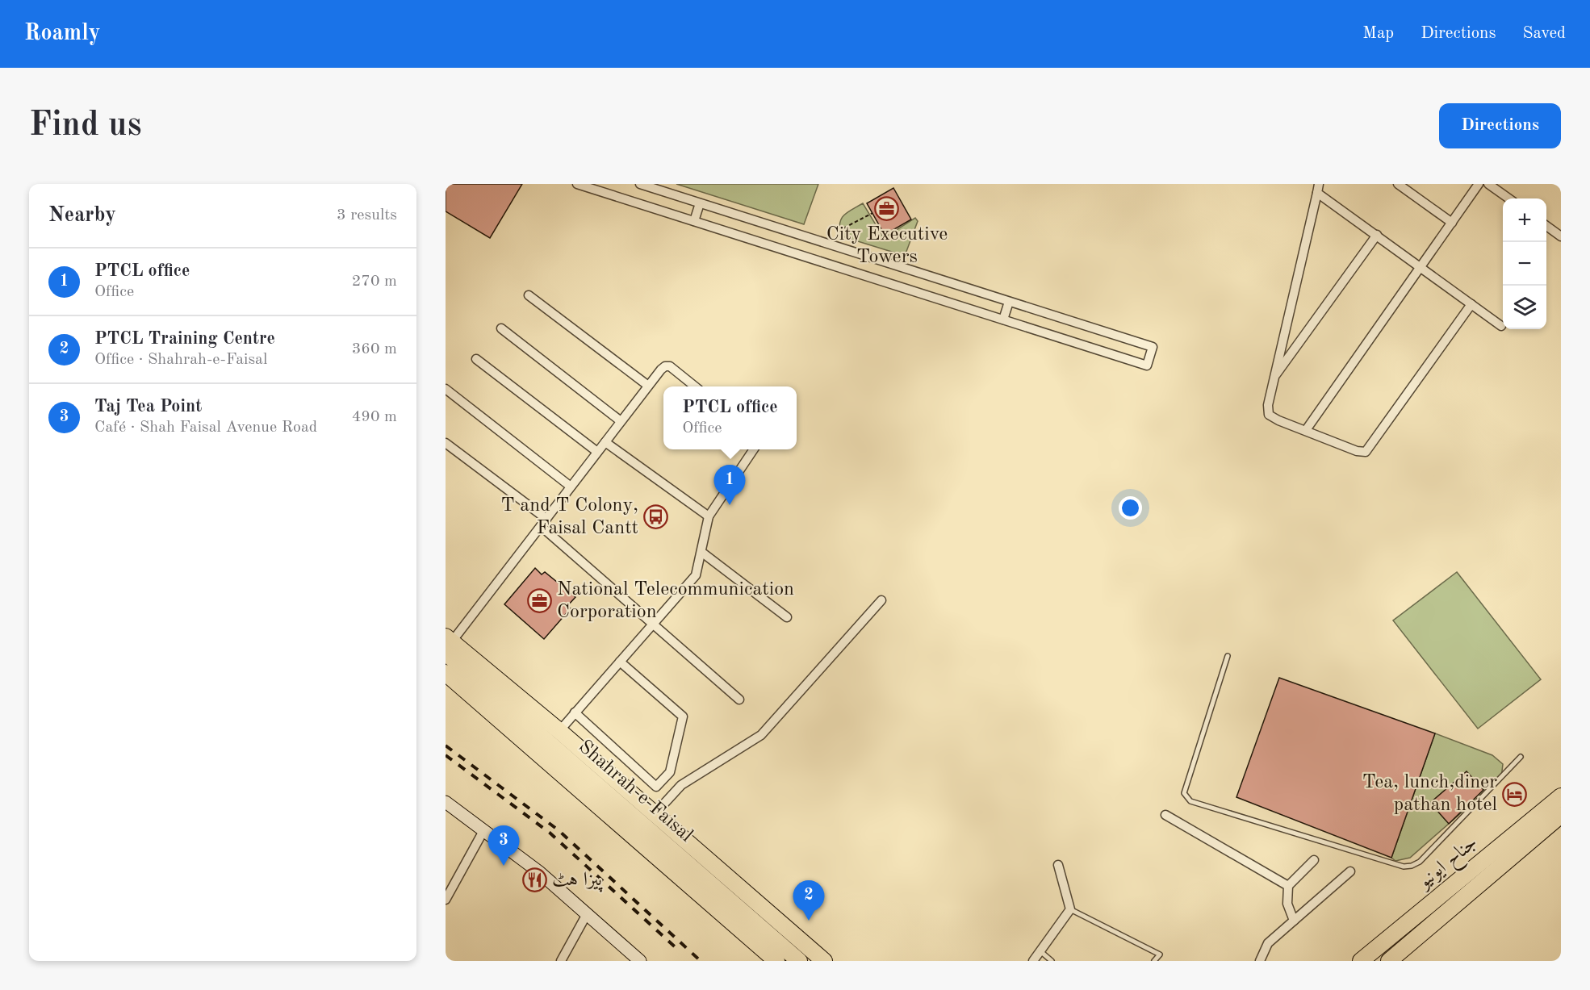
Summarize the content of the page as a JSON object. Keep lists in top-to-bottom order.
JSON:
{
  "streets": {
    "highway": ["Shahrah-e-Faisal", "جناح ایونیو"]
  },
  "places": {
    "office": ["City Executive Towers", "National Telecommunication Corporation"],
    "bus stop": ["T and T Colony, Faisal Cantt"],
    "hotel": ["Tea, lunch,diner pathan hotel"],
    "restaurant": ["پیزا ہٹ"]
  },
  "page": {
    "header": "Roamly",
    "nav": ["Map", "Directions", "Saved"],
    "buttons": "Directions",
    "title": "Find us",
    "heading": ["Nearby", "3 results"],
    "map_buttons": ["+", "−"],
    "list": [
      {
        "mark": "1",
        "name": "PTCL office",
        "note": "Office",
        "value": "270 m"
      },
      {
        "mark": "2",
        "name": "PTCL Training Centre",
        "note": "Office · Shahrah-e-Faisal",
        "value": "360 m"
      },
      {
        "mark": "3",
        "name": "Taj Tea Point",
        "note": "Café · Shah Faisal Avenue Road",
        "value": "490 m"
      }
    ],
    "popup": ["PTCL office", "Office"],
    "pins": ["1", "3", "2"]
  }
}
